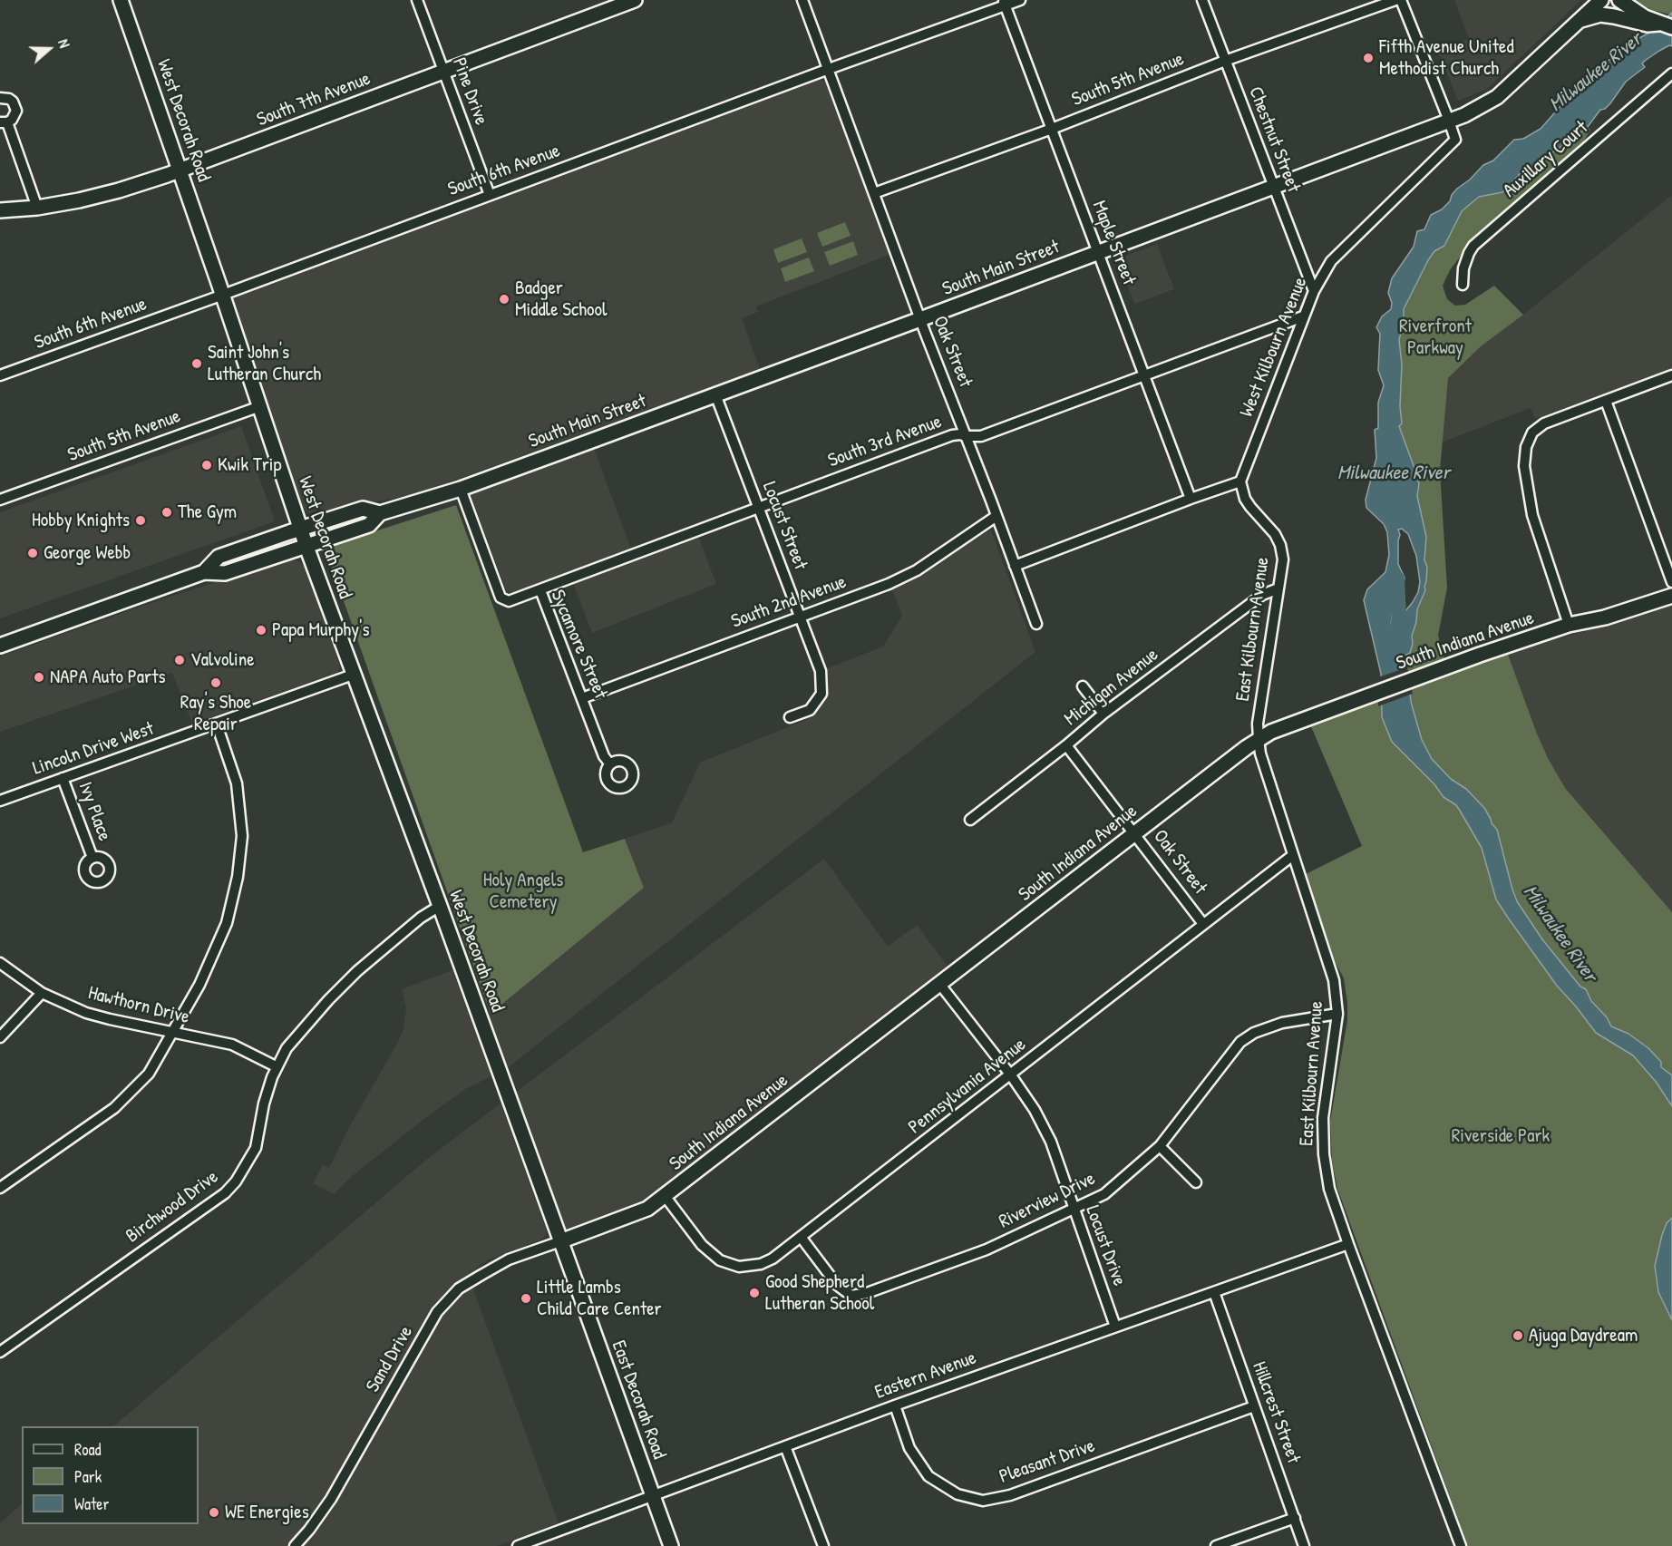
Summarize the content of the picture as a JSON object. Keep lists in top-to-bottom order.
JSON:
{
  "streets": {
    "street": [
      "South 5th Avenue",
      "Pine Drive",
      "South 7th Avenue",
      "West Decorah Road",
      "Chestnut Street",
      "Auxillary Court",
      "South 6th Avenue",
      "Maple Street",
      "South Main Street",
      "West Kilbourn Avenue",
      "Oak Street",
      "South 3rd Avenue",
      "Locust Street",
      "South 2nd Avenue",
      "East Kilbourn Avenue",
      "South Indiana Avenue",
      "Sycamore Street",
      "Michigan Avenue",
      "Lincoln Drive West",
      "Ivy Place",
      "Hawthorn Drive",
      "Pennsylvania Avenue",
      "Riverview Drive",
      "Birchwood Drive",
      "Locust Drive",
      "Sand Drive",
      "Eastern Avenue",
      "East Decorah Road",
      "Hillcrest Street",
      "Pleasant Drive"
    ]
  },
  "crossings": [
    ["South 5th Avenue", "West Decorah Road"],
    ["South 5th Avenue", "Chestnut Street"],
    ["South 5th Avenue", "Maple Street"],
    ["South 5th Avenue", "Oak Street"],
    ["Pine Drive", "South 7th Avenue"],
    ["Pine Drive", "South 6th Avenue"],
    ["South 7th Avenue", "West Decorah Road"],
    ["West Decorah Road", "South 6th Avenue"],
    ["West Decorah Road", "South Main Street"],
    ["West Decorah Road", "Lincoln Drive West"],
    ["West Decorah Road", "Birchwood Drive"],
    ["West Decorah Road", "East Decorah Road"],
    ["Chestnut Street", "South Main Street"],
    ["Chestnut Street", "West Kilbourn Avenue"],
    ["South 6th Avenue", "Maple Street"],
    ["South 6th Avenue", "Oak Street"],
    ["Maple Street", "South Main Street"],
    ["Maple Street", "South 3rd Avenue"],
    ["South Main Street", "West Kilbourn Avenue"],
    ["South Main Street", "Oak Street"],
    ["South Main Street", "Locust Street"],
    ["South Main Street", "Sycamore Street"],
    ["West Kilbourn Avenue", "South 3rd Avenue"],
    ["West Kilbourn Avenue", "East Kilbourn Avenue"],
    ["Oak Street", "South 3rd Avenue"],
    ["Oak Street", "South 2nd Avenue"],
    ["Oak Street", "South Indiana Avenue"],
    ["Oak Street", "Michigan Avenue"],
    ["Oak Street", "Pennsylvania Avenue"],
    ["South 3rd Avenue", "Locust Street"],
    ["South 3rd Avenue", "Sycamore Street"],
    ["Locust Street", "South 2nd Avenue"],
    ["South 2nd Avenue", "Sycamore Street"],
    ["East Kilbourn Avenue", "South Indiana Avenue"],
    ["East Kilbourn Avenue", "Michigan Avenue"],
    ["East Kilbourn Avenue", "Pennsylvania Avenue"],
    ["East Kilbourn Avenue", "Riverview Drive"],
    ["East Kilbourn Avenue", "Eastern Avenue"],
    ["South Indiana Avenue", "Pennsylvania Avenue"],
    ["South Indiana Avenue", "Locust Drive"],
    ["South Indiana Avenue", "Sand Drive"],
    ["South Indiana Avenue", "East Decorah Road"],
    ["Lincoln Drive West", "Ivy Place"],
    ["Hawthorn Drive", "Birchwood Drive"],
    ["Pennsylvania Avenue", "Riverview Drive"],
    ["Pennsylvania Avenue", "Locust Drive"],
    ["Riverview Drive", "Locust Drive"],
    ["Locust Drive", "Eastern Avenue"],
    ["Sand Drive", "East Decorah Road"],
    ["Eastern Avenue", "East Decorah Road"],
    ["Eastern Avenue", "Hillcrest Street"],
    ["Eastern Avenue", "Pleasant Drive"],
    ["Hillcrest Street", "Pleasant Drive"]
  ],
  "water": ["Milwaukee River"],
  "parks": ["Riverfront Parkway", "Holy Angels Cemetery", "Riverside Park"],
  "places": [
    "Fifth Avenue United Methodist Church",
    "Badger Middle School",
    "Saint John's Lutheran Church",
    "Kwik Trip",
    "The Gym",
    "Hobby Knights",
    "George Webb",
    "Papa Murphy's",
    "Valvoline",
    "NAPA Auto Parts",
    "Ray's Shoe Repair",
    "Good Shepherd Lutheran School",
    "Little Lambs Child Care Center",
    "Ajuga Daydream",
    "WE Energies"
  ],
  "legend": ["Road", "Park", "Water"],
  "north": "right"
}
